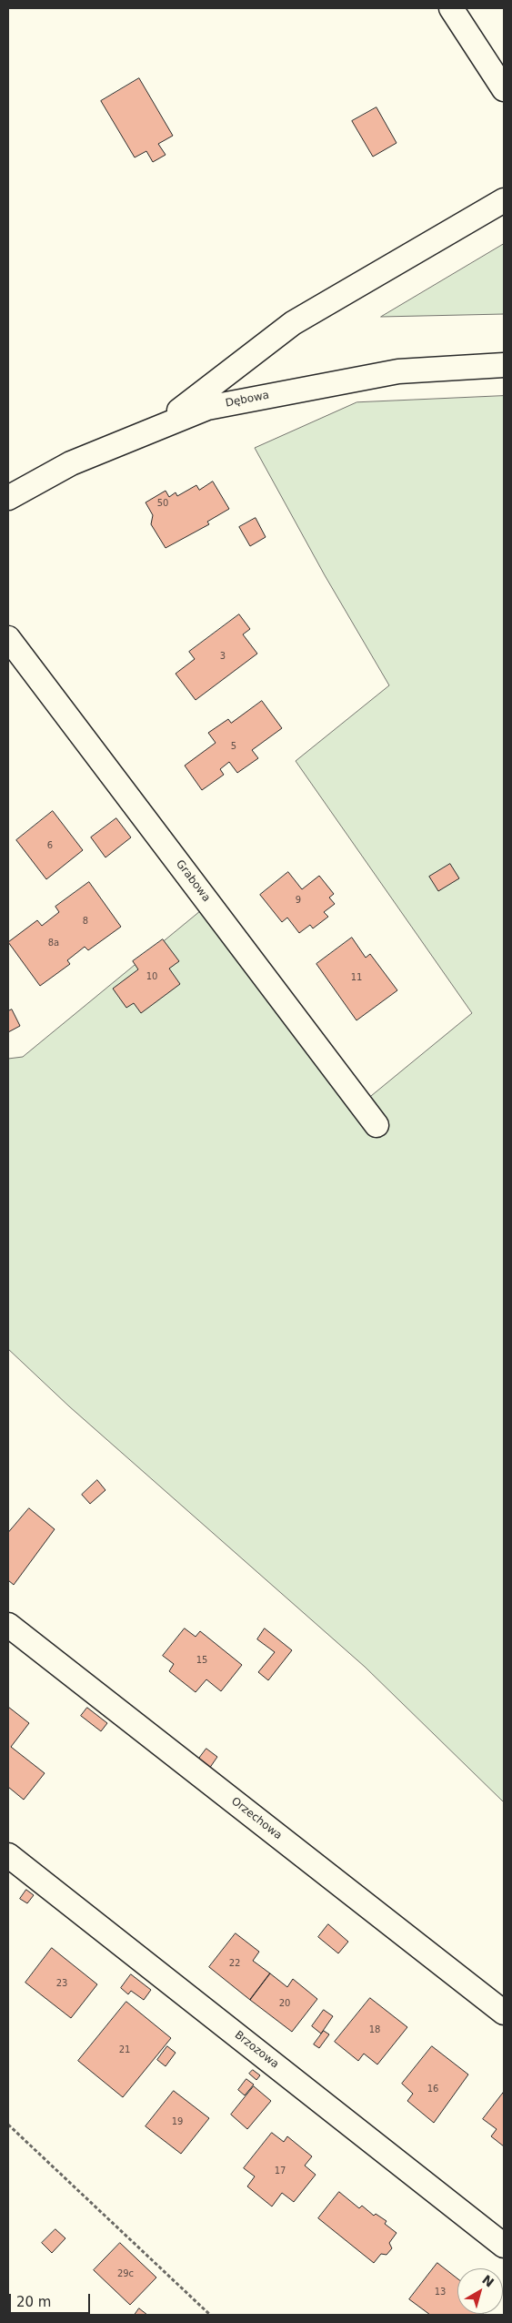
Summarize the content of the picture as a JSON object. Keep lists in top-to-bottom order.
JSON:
{
  "streets": {
    "street": [
      "Dębowa",
      "Grabowa",
      "Orzechowa",
      "Brzozowa"
    ]
  },
  "house_numbers": [
    "50",
    "3",
    "5",
    "6",
    "9",
    "8",
    "8a",
    "10",
    "11",
    "15",
    "22",
    "23",
    "20",
    "18",
    "21",
    "16",
    "19",
    "17",
    "29c",
    "13"
  ],
  "scale_bar": "20 m",
  "north": "top right"
}
